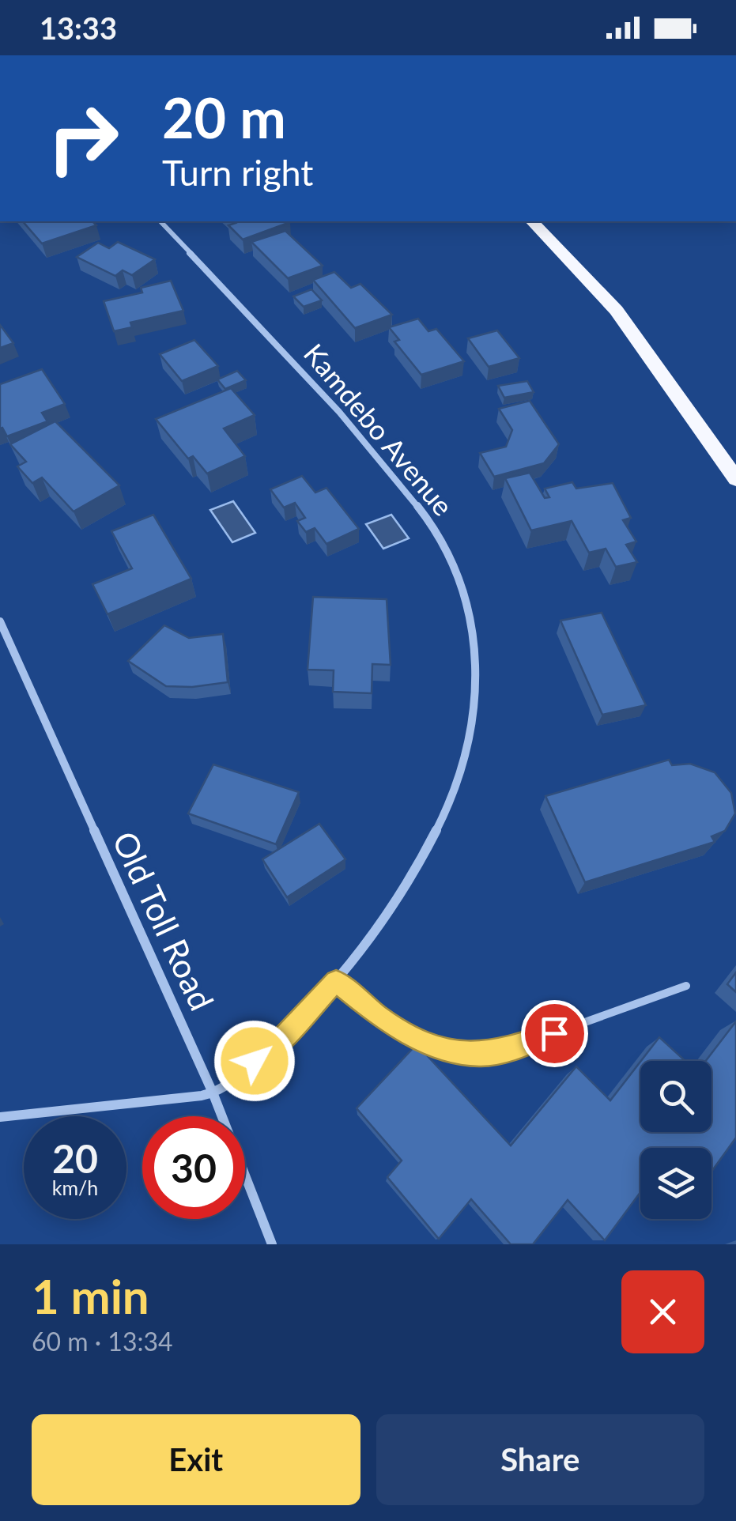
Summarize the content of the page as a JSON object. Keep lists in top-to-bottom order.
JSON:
{
  "streets": {
    "street": ["Kamdebo Avenue", "Old Toll Road"]
  },
  "crossings": [
    ["Kamdebo Avenue", "Old Toll Road"]
  ],
  "page": {
    "status": "13:33",
    "turn": ["20 m", "Turn right"],
    "speed": "20 km/h",
    "limit": "30",
    "heading": ["1 min", "60 m · 13:34"],
    "buttons": ["Exit", "Share"]
  }
}
